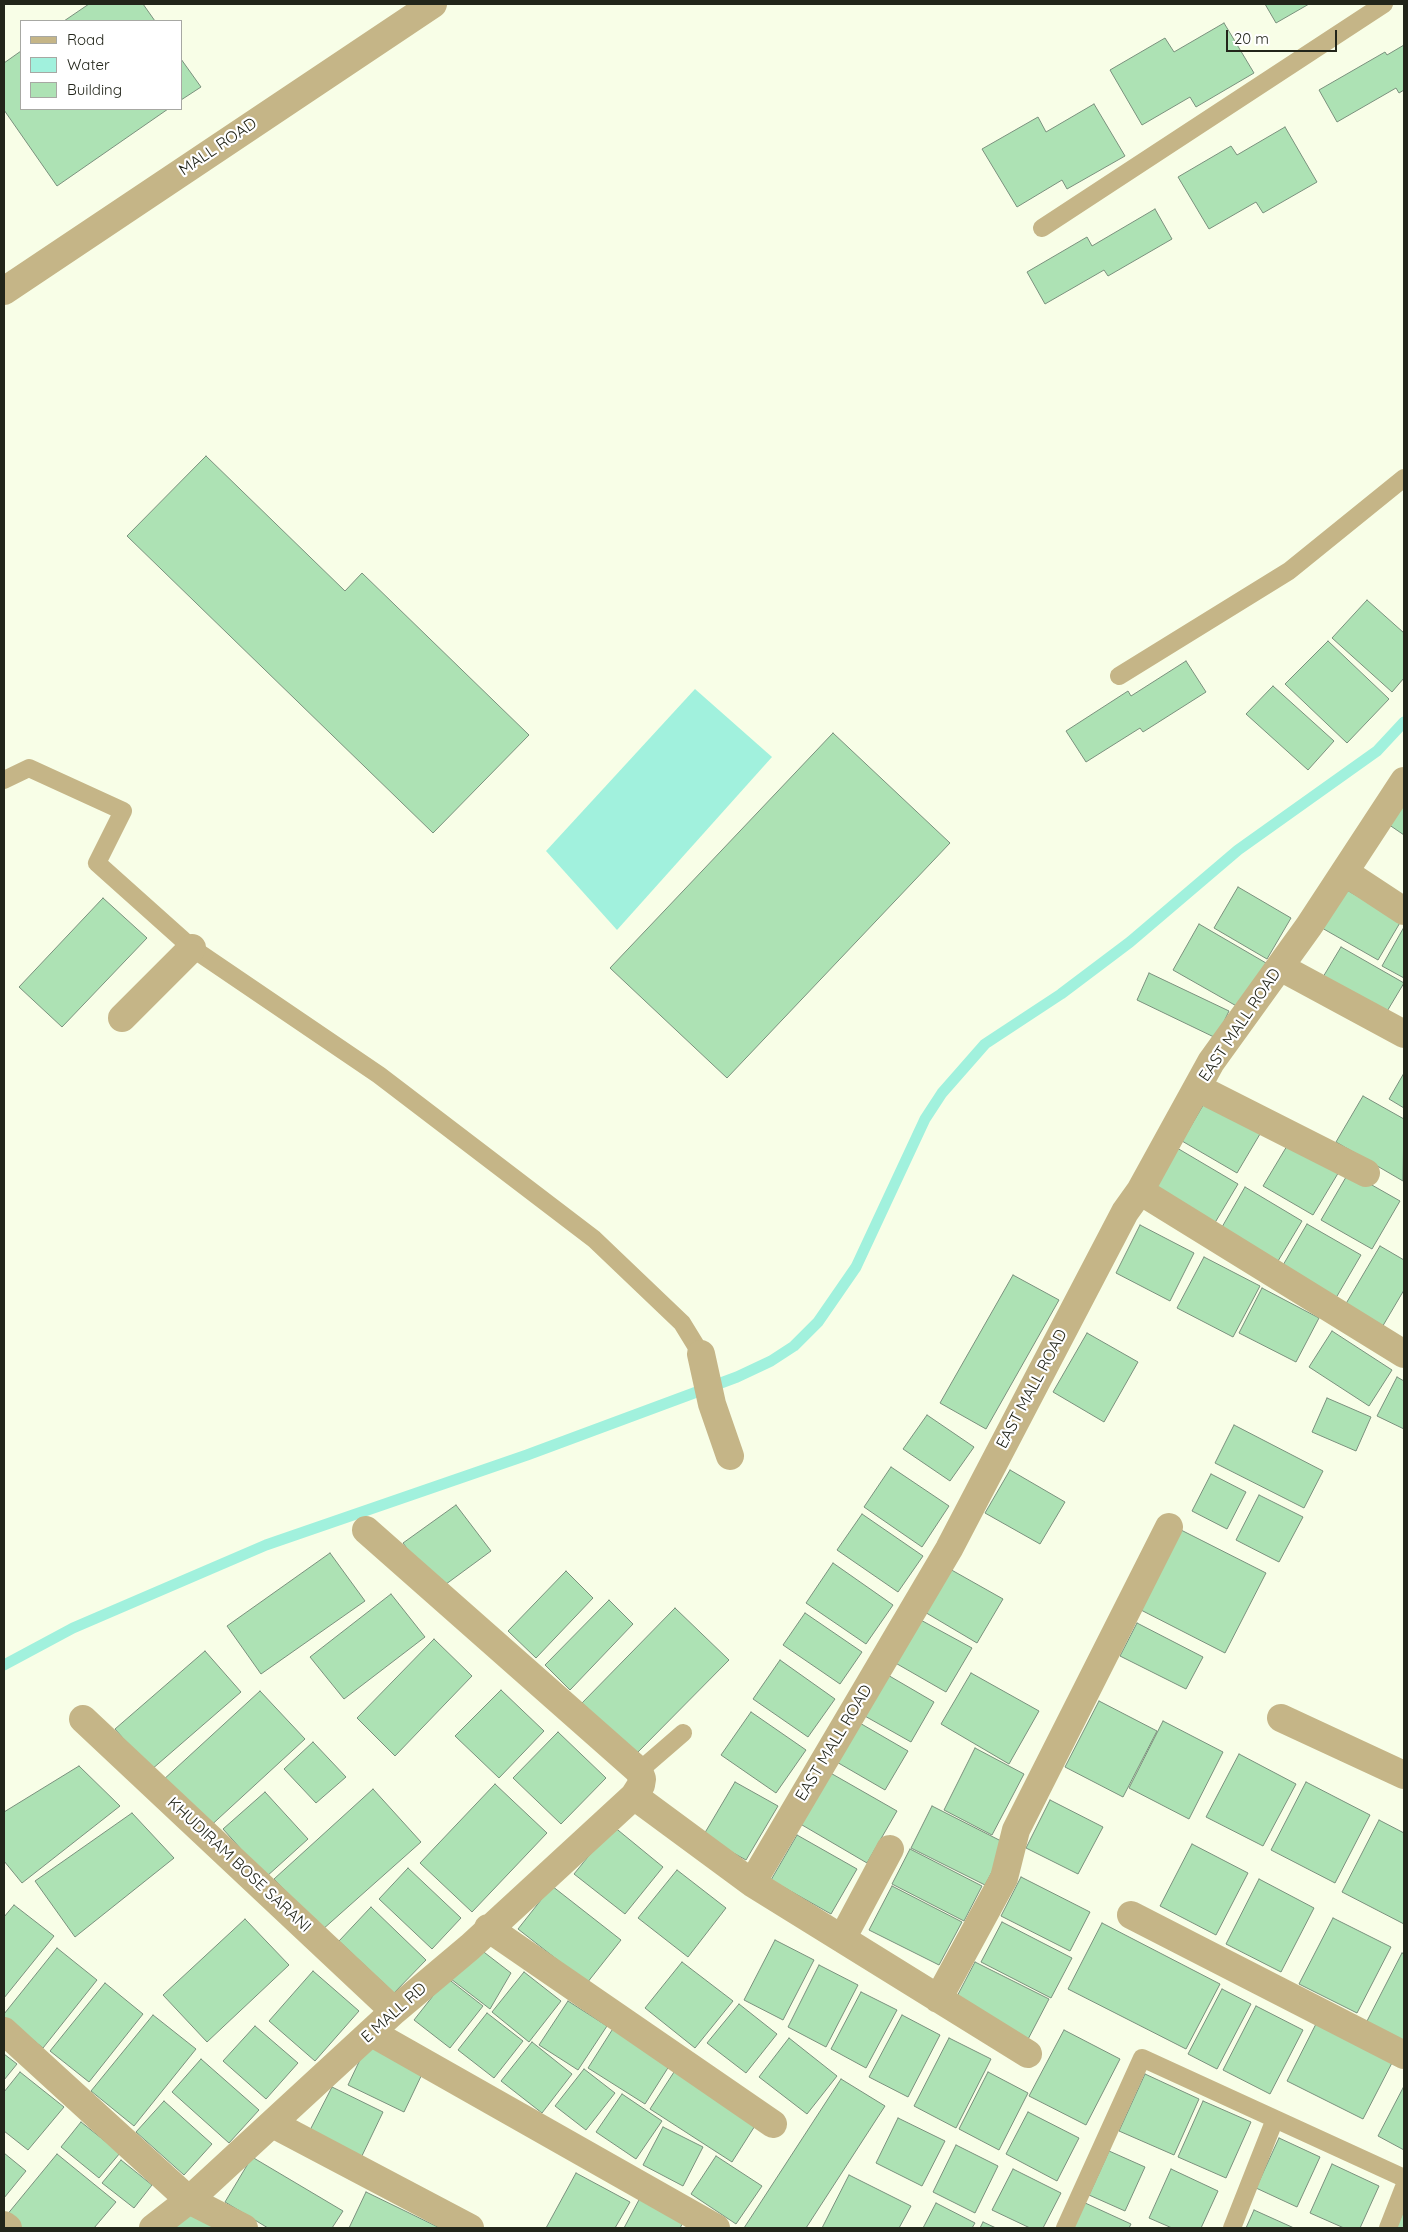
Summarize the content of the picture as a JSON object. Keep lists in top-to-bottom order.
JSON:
{
  "streets": {
    "street": [
      "MALL ROAD",
      "EAST MALL ROAD",
      "KHUDIRAM BOSE SARANI",
      "E MALL RD"
    ]
  },
  "crossings": [
    ["KHUDIRAM BOSE SARANI", "E MALL RD"]
  ],
  "legend": ["Road", "Water", "Building"],
  "scale_bar": "20 m"
}
